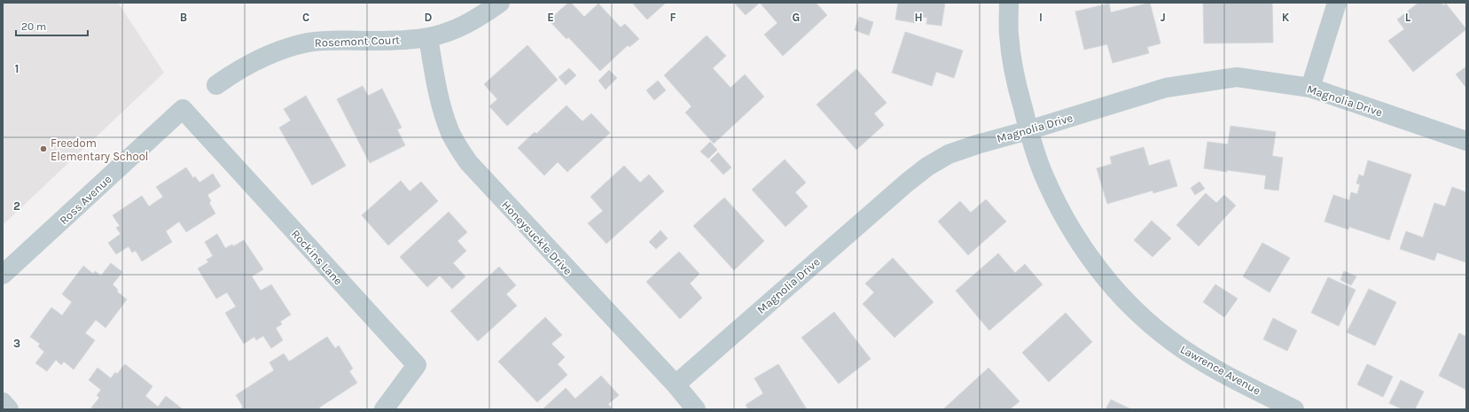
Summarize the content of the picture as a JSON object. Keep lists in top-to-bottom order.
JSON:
{
  "streets": {
    "street": [
      "Rosemont Court",
      "Magnolia Drive",
      "Ross Avenue",
      "Honeysuckle Drive",
      "Rockins Lane",
      "Lawrence Avenue"
    ]
  },
  "crossings": [
    ["Rosemont Court", "Honeysuckle Drive"],
    ["Magnolia Drive", "Honeysuckle Drive"],
    ["Magnolia Drive", "Lawrence Avenue"],
    ["Ross Avenue", "Rockins Lane"]
  ],
  "places": ["Freedom Elementary School"],
  "scale_bar": "20 m",
  "grid": {
    "columns": [
      "B",
      "C",
      "D",
      "E",
      "F",
      "G",
      "H",
      "I",
      "J",
      "K",
      "L"
    ],
    "rows": ["1", "2", "3"]
  }
}
